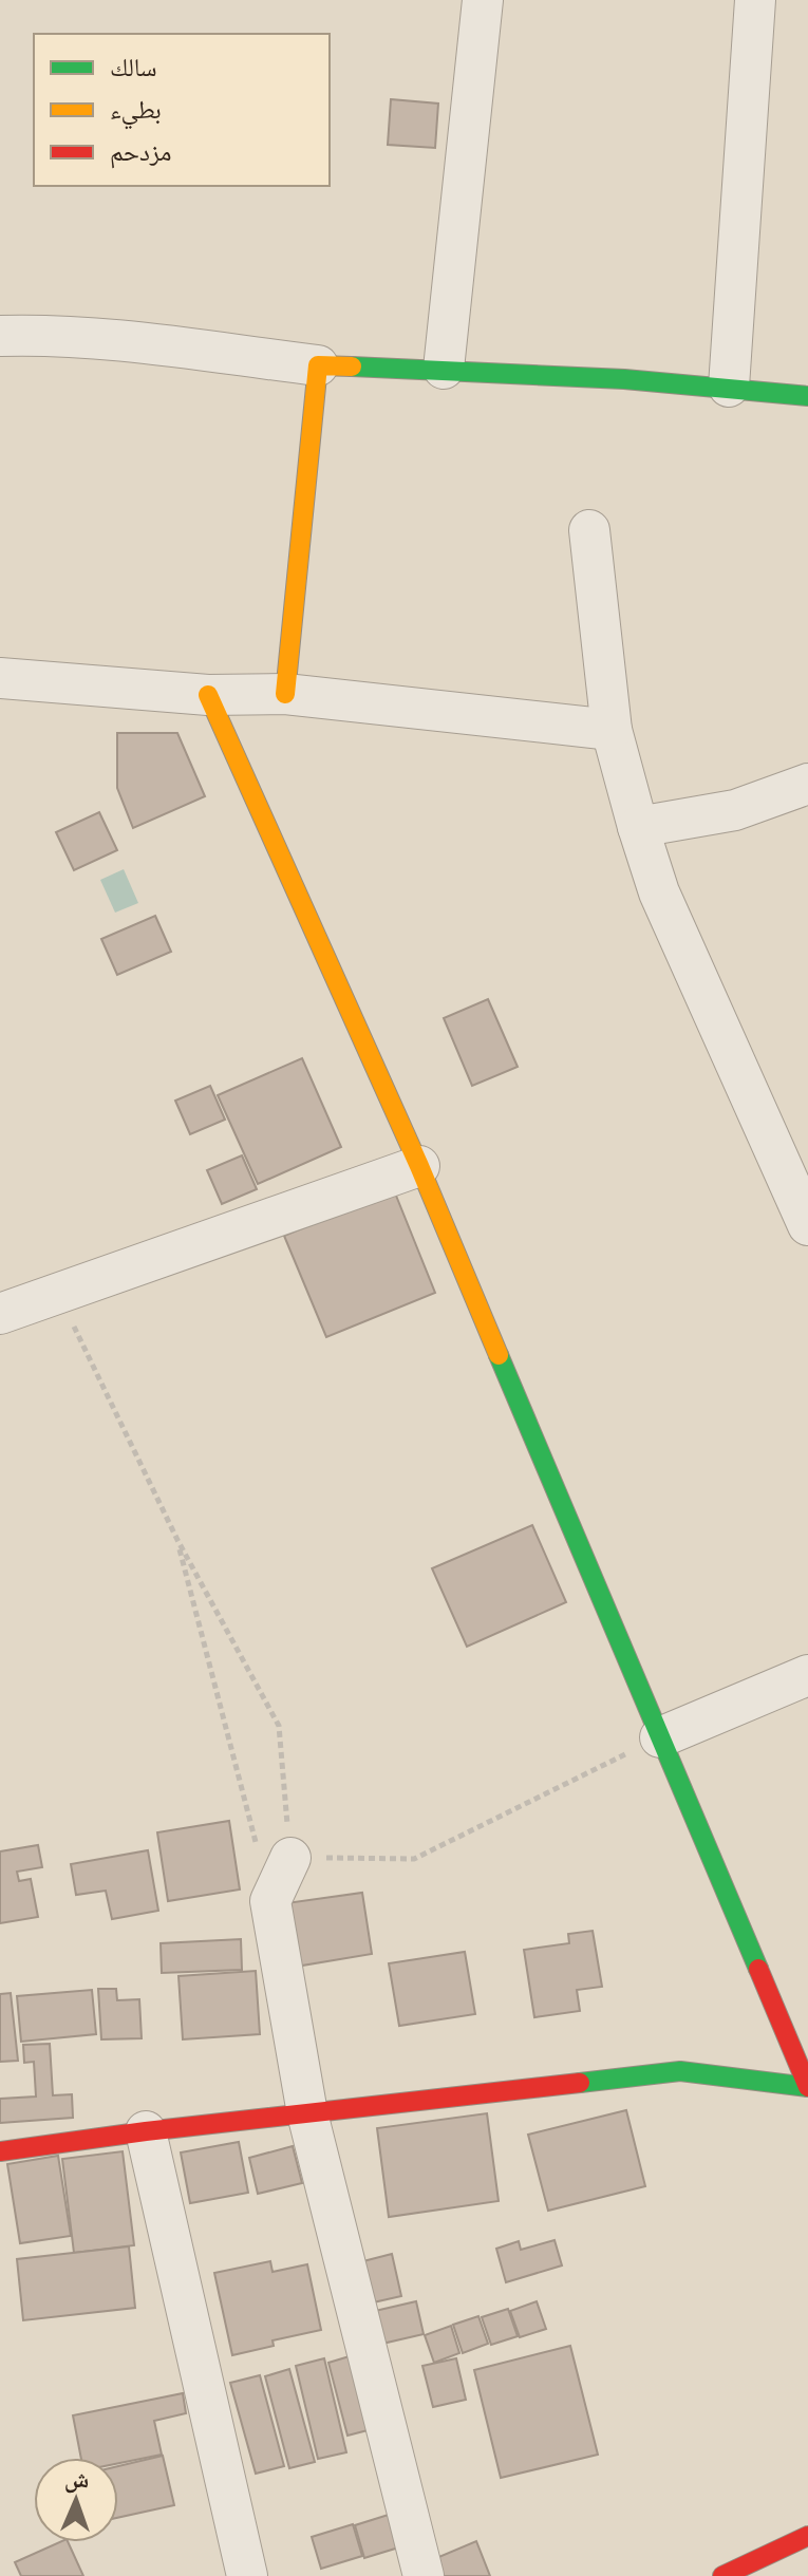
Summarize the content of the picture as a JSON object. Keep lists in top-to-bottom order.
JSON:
{
  "legend": ["سالك", "بطيء", "مزدحم"],
  "north": "top"
}
